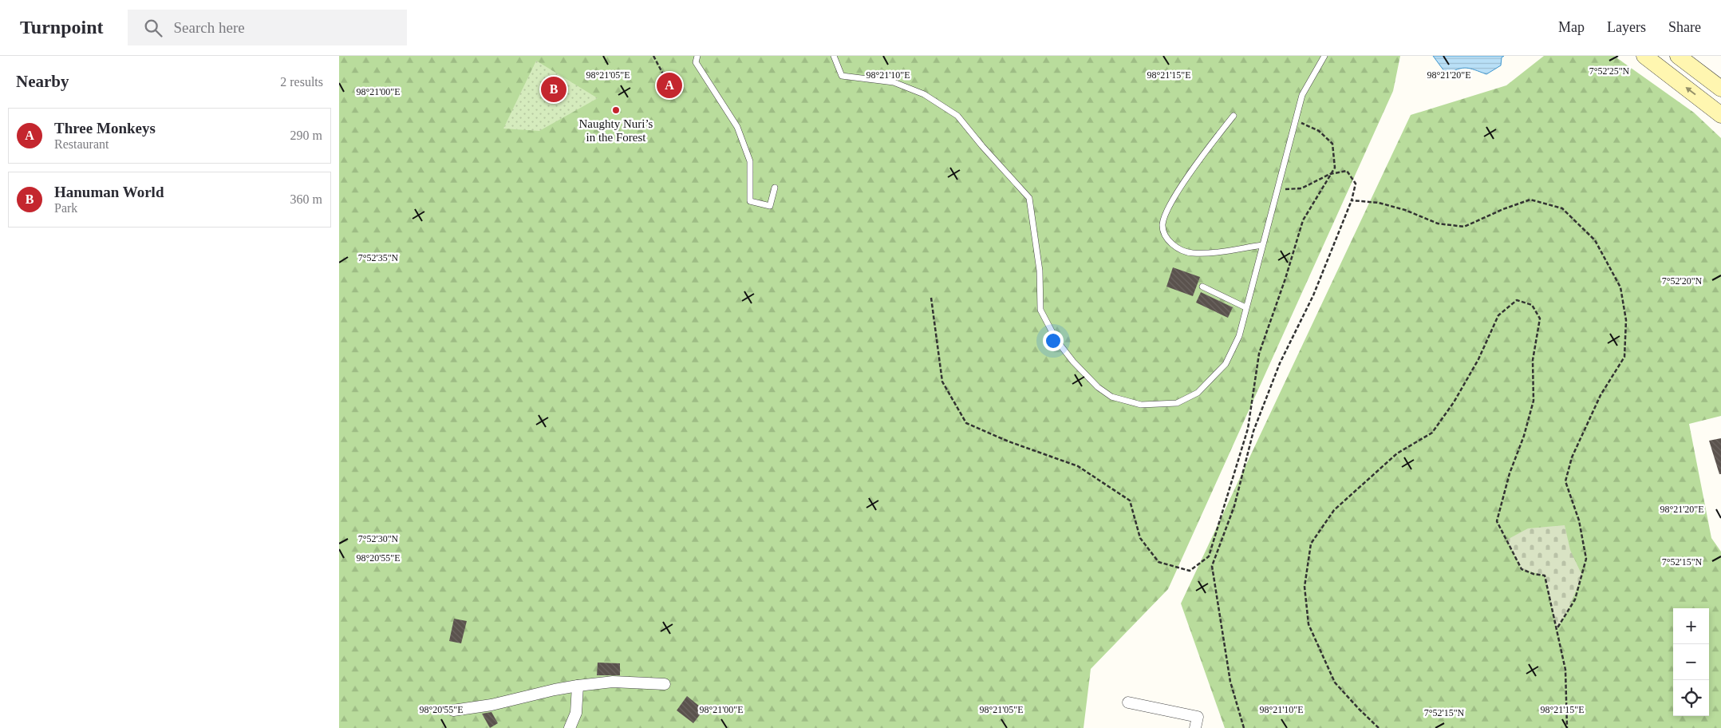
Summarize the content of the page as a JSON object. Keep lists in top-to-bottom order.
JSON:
{
  "places": ["Naughty Nuri’s in the Forest"],
  "page": {
    "header": "Turnpoint",
    "search": "Search here",
    "nav": ["Map", "Layers", "Share"],
    "heading": ["Nearby", "2 results"],
    "pins": ["A", "B"],
    "list": [
      {
        "mark": "A",
        "name": "Three Monkeys",
        "note": "Restaurant",
        "value": "290 m"
      },
      {
        "mark": "B",
        "name": "Hanuman World",
        "note": "Park",
        "value": "360 m"
      }
    ],
    "map_buttons": ["+", "−"]
  },
  "coordinates": [
    "7°52'25\"N",
    "98°21'15\"E",
    "98°21'05\"E",
    "98°21'10\"E",
    "98°21'20\"E",
    "98°21'00\"E",
    "7°52'35\"N",
    "7°52'20\"N",
    "7°52'30\"N",
    "98°20'55\"E",
    "7°52'15\"N"
  ]
}
